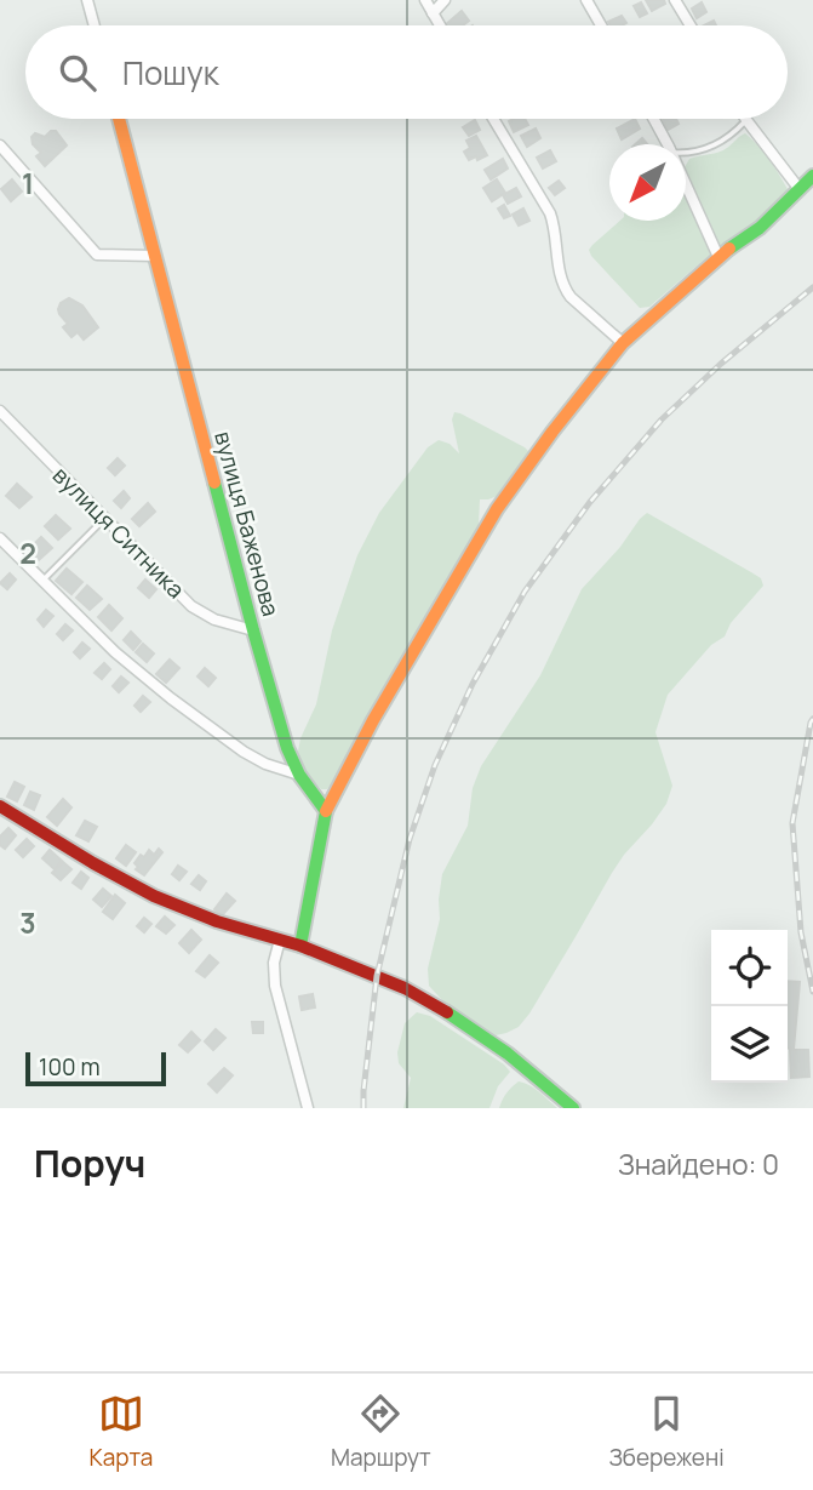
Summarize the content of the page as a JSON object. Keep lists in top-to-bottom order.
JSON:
{
  "streets": {
    "street": ["вулиця Баженова", "вулиця Ситника"]
  },
  "crossings": [
    ["вулиця Баженова", "вулиця Ситника"]
  ],
  "scale_bar": "100 m",
  "north": "bottom left",
  "page": {
    "search": "Пошук",
    "scale": "100 m",
    "heading": ["Поруч", "Знайдено: 0"],
    "nav": ["Карта", "Маршрут", "Збережені"]
  },
  "grid": {
    "rows": ["1", "2", "3"]
  }
}
